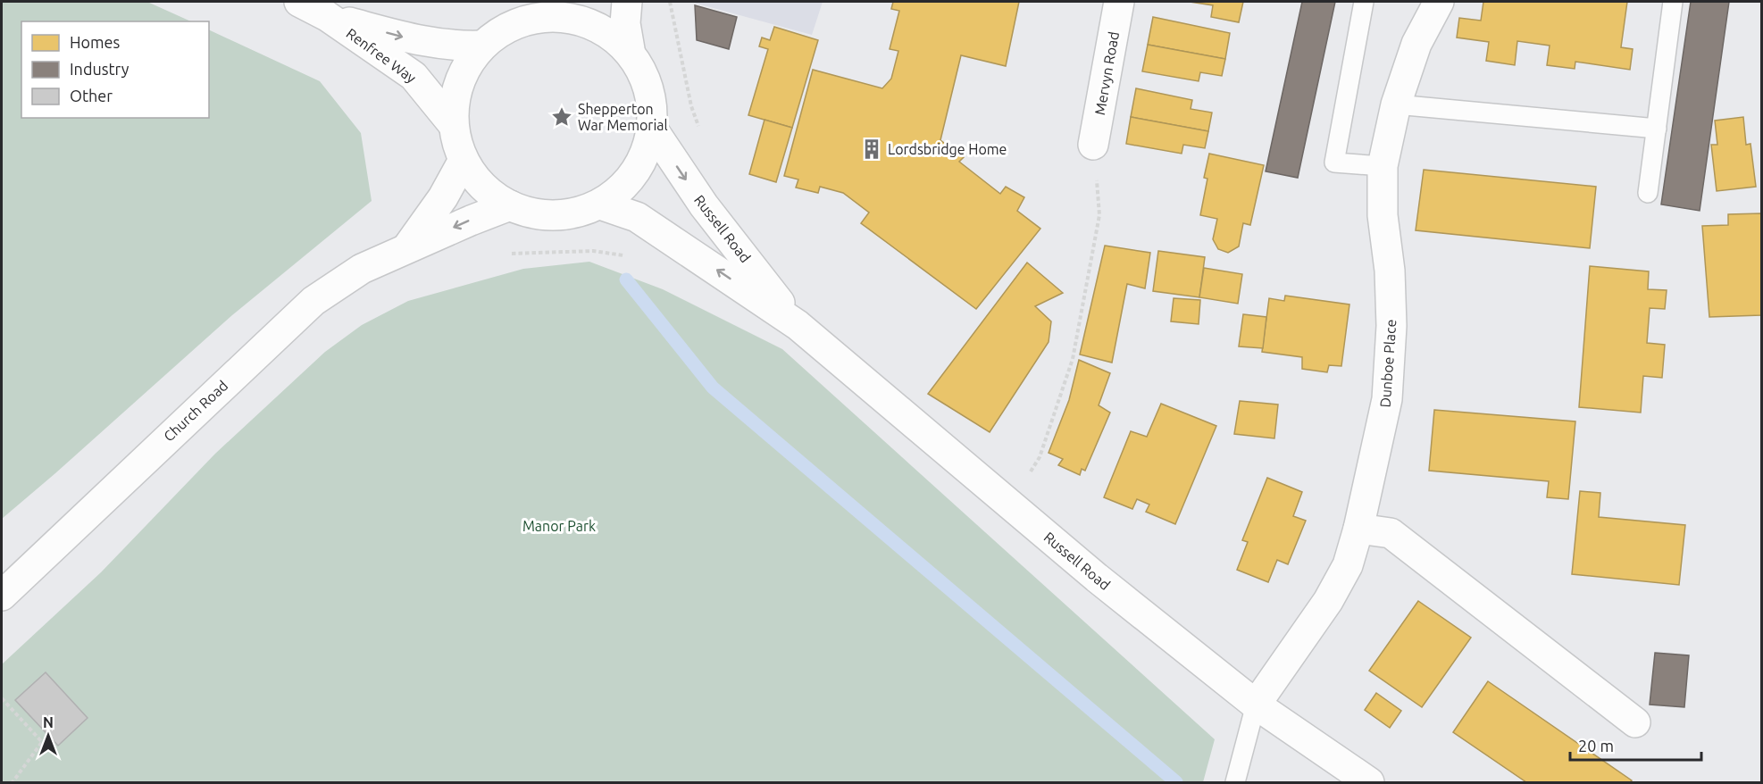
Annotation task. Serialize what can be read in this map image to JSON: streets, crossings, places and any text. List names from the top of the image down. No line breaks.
{"streets":{"main road":["Renfree Way","Mervyn Road","Russell Road","Dunboe Place","Church Road"]},"crossings":[["Russell Road","Dunboe Place"]],"one_way":["Renfree Way"],"parks":["Manor Park"],"places":{"place":["Shepperton War Memorial"],"building":["Lordsbridge Home"]},"legend":["Homes","Industry","Other"],"scale_bar":"20 m","north":"top"}
